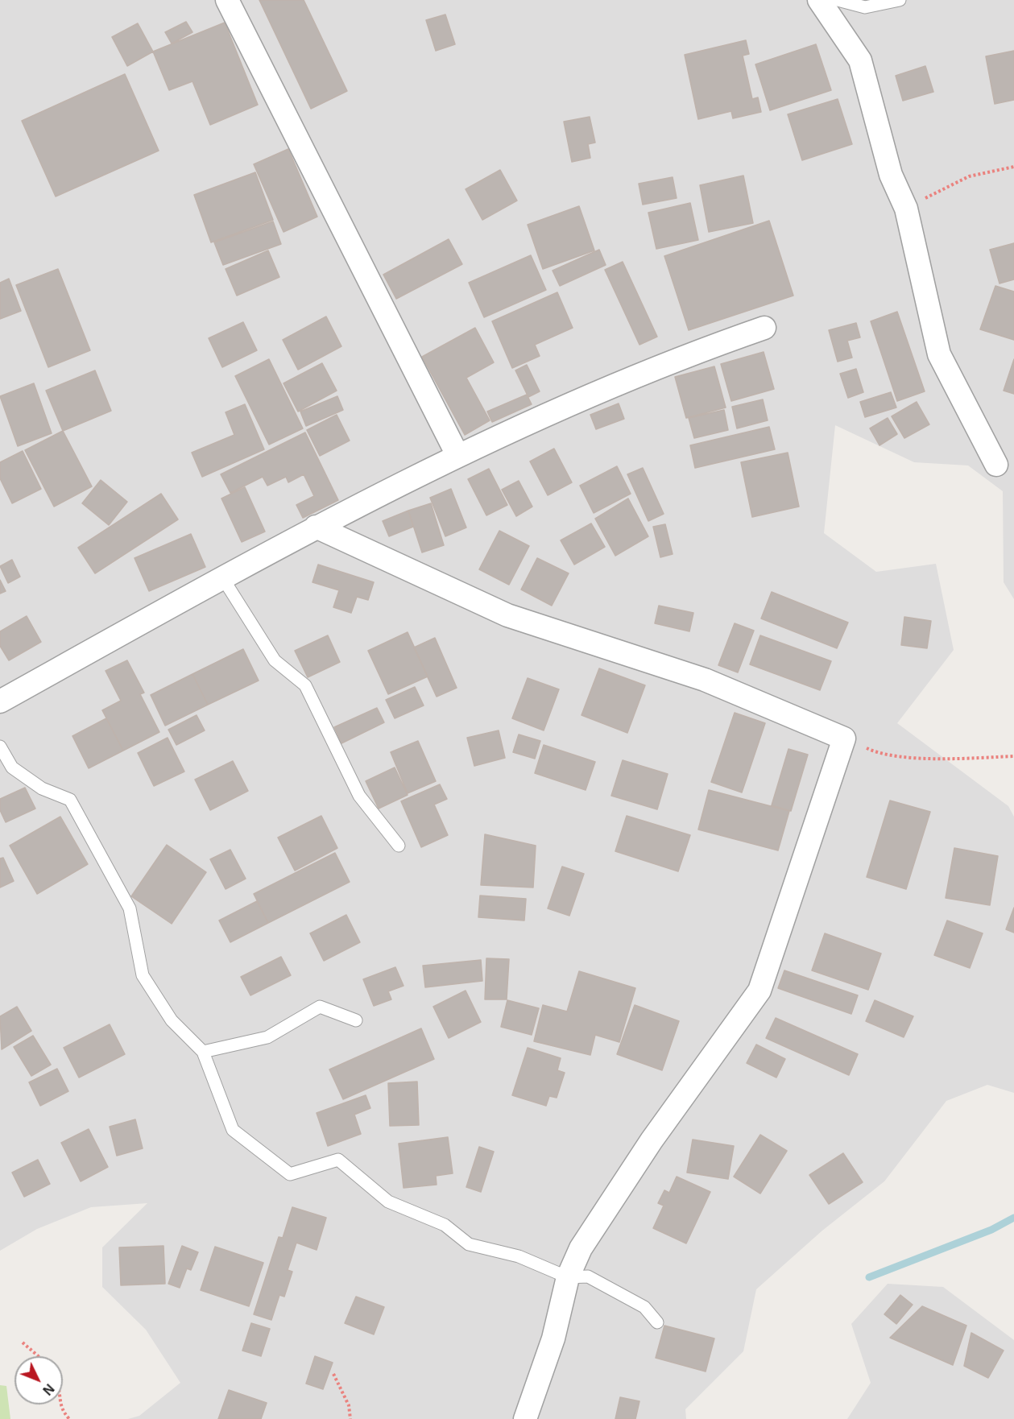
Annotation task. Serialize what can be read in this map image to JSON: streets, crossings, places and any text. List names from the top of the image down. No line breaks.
{"north":"bottom right"}
